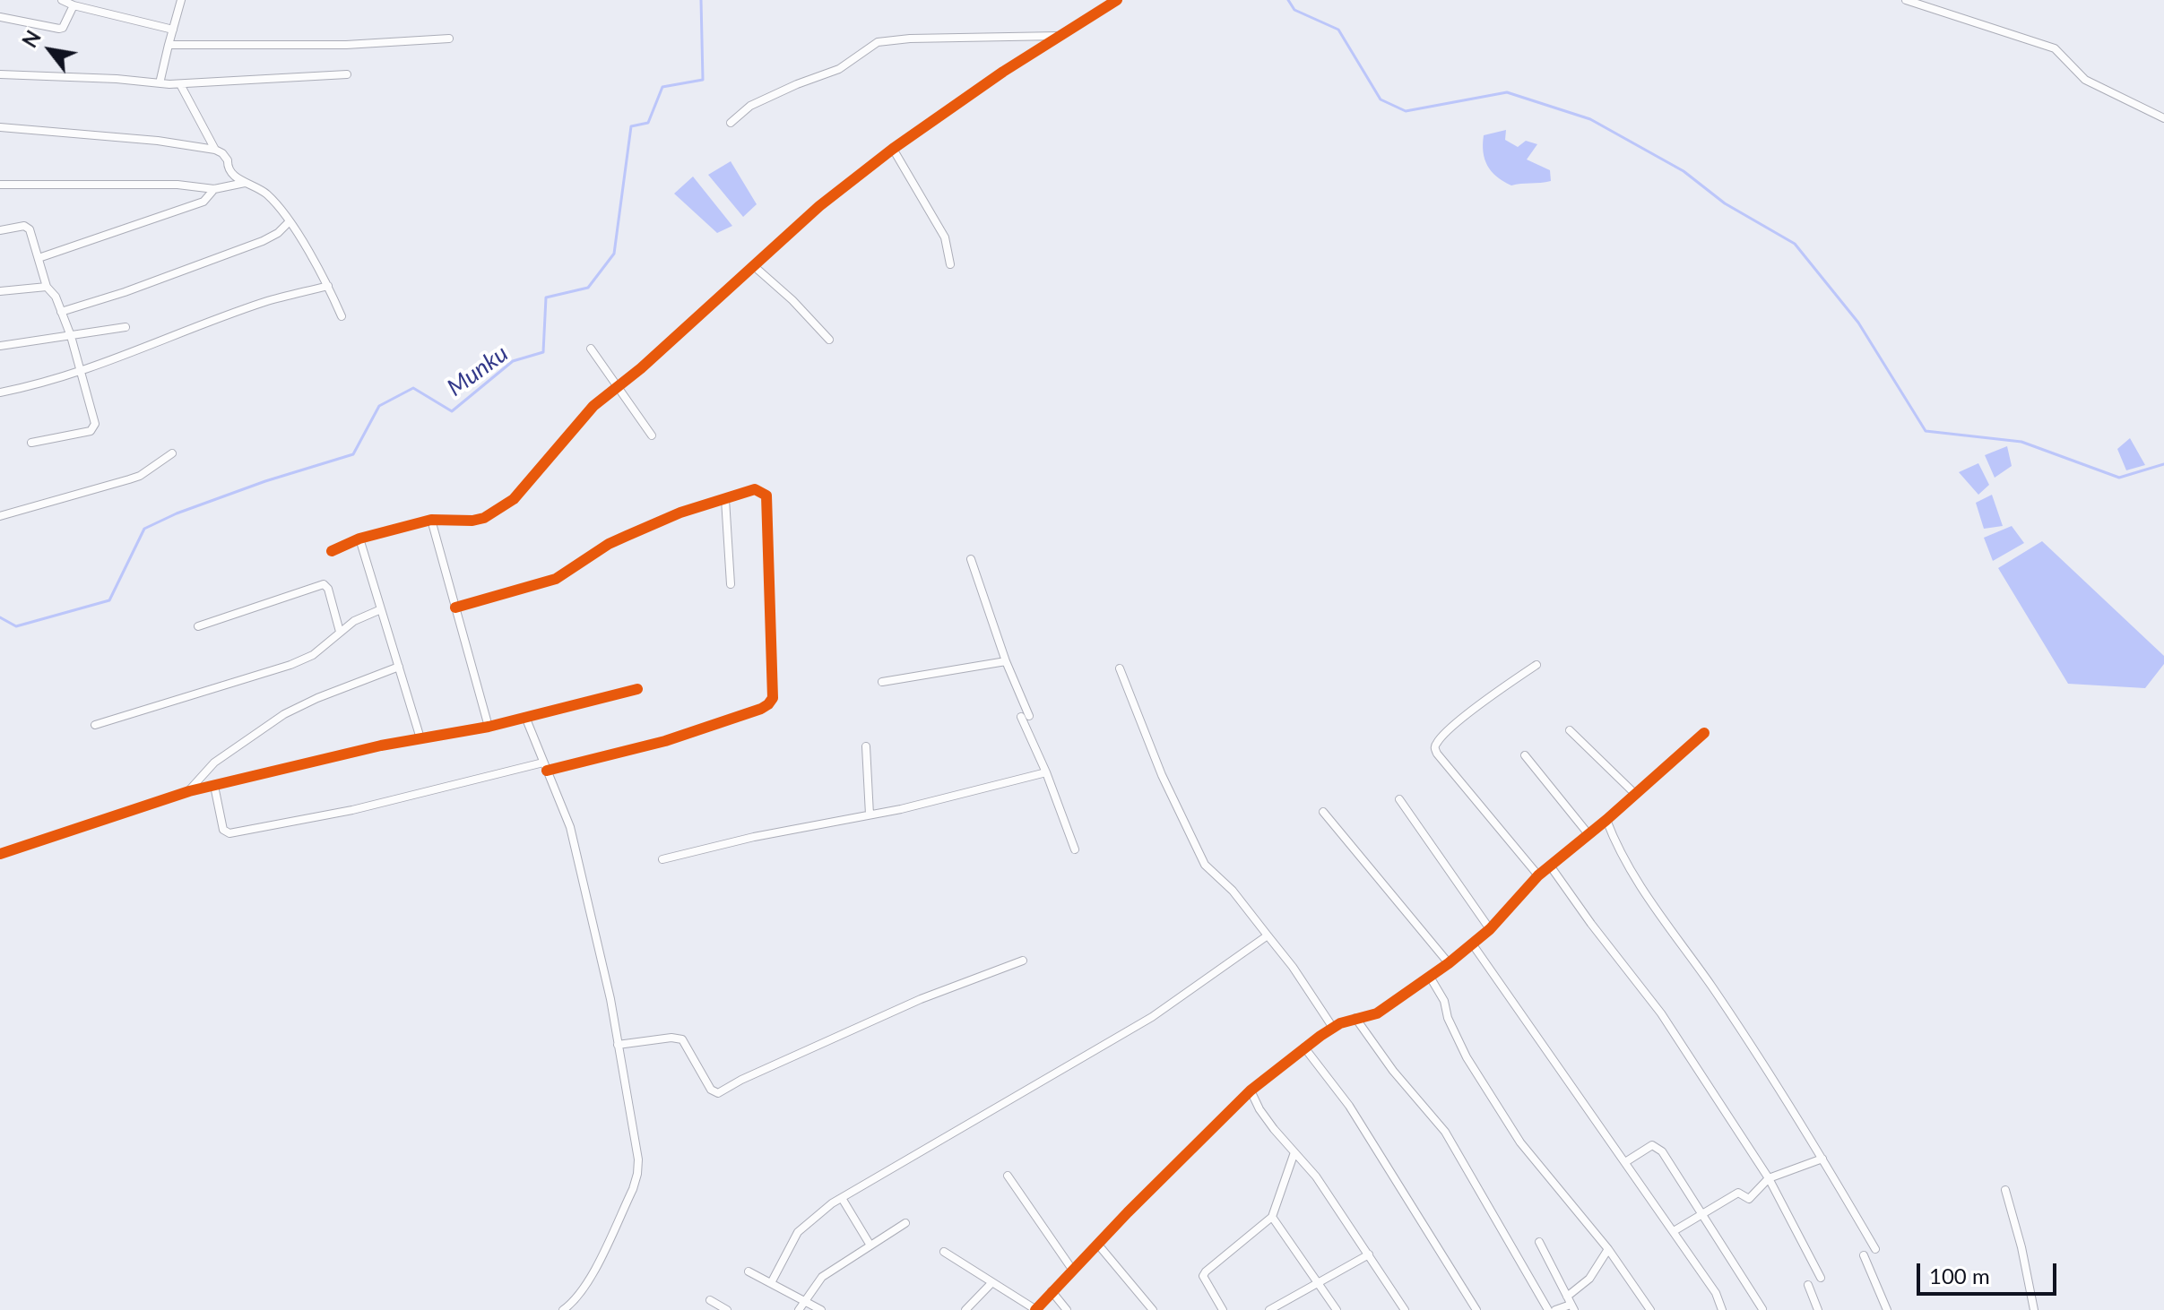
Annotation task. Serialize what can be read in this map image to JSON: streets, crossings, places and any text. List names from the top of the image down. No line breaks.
{"water":["Munku"],"scale_bar":"100 m","north":"top left"}
